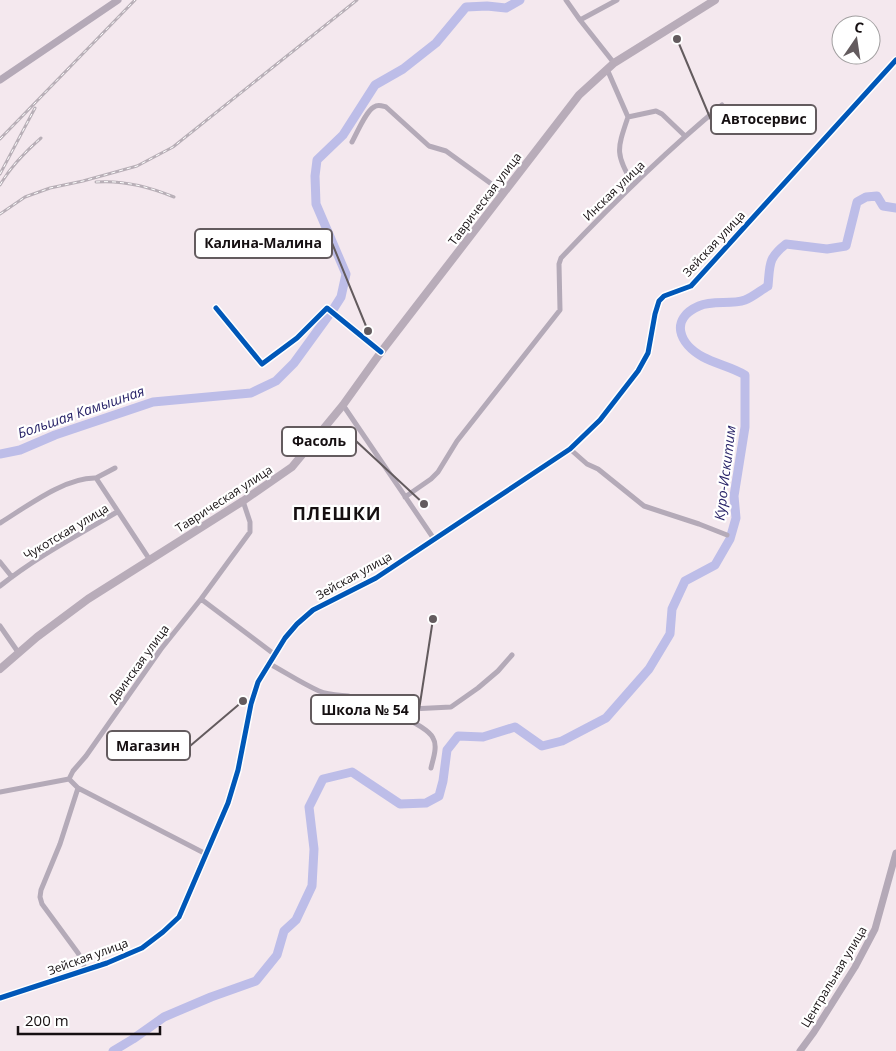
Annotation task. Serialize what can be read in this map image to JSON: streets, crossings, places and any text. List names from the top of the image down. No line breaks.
{"streets":{"main road":["Таврическая улица"],"street":["Инская улица","Зейская улица","Чукотская улица","Двинская улица","Центральная улица"]},"crossings":[["Таврическая улица","Двинская улица"]],"districts":["ПЛЕШКИ"],"water":["Большая Камышная","Куро-Искитим"],"places":["Автосервис","Калина-Малина","Фасоль","Школа № 54","Магазин"],"scale_bar":"200 m","north":"top"}
